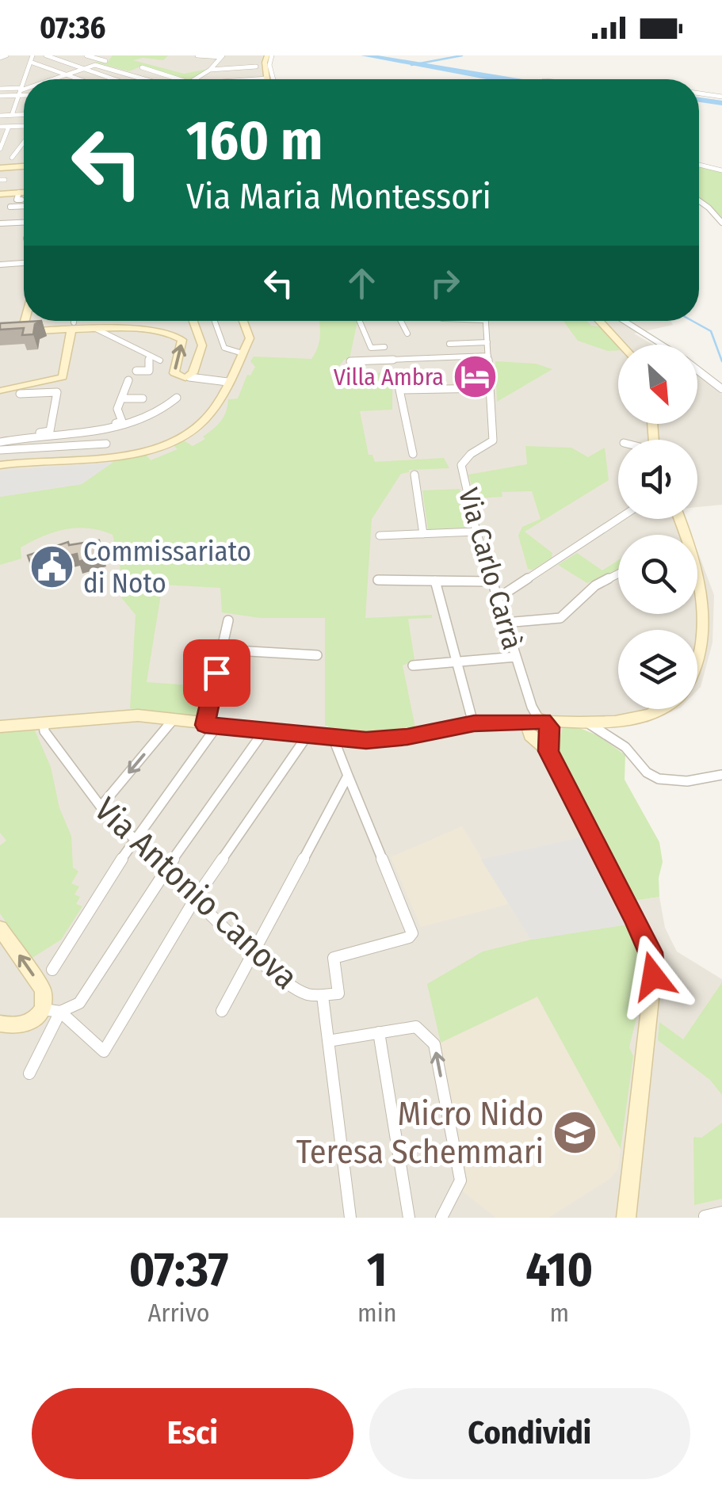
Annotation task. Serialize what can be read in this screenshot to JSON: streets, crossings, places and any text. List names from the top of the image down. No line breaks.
{"streets":{"street":["Via Carlo Carrà","Via Antonio Canova"]},"places":{"hotel":["Villa Ambra"],"public building":["Commissariato di Noto"],"school or university":["Micro Nido Teresa Schemmari"]},"north":"bottom right","page":{"status":"07:36","turn":["160 m","Via Maria Montessori"],"eta":["07:37","Arrivo","1","min","410","m"],"buttons":["Esci","Condividi"]}}
